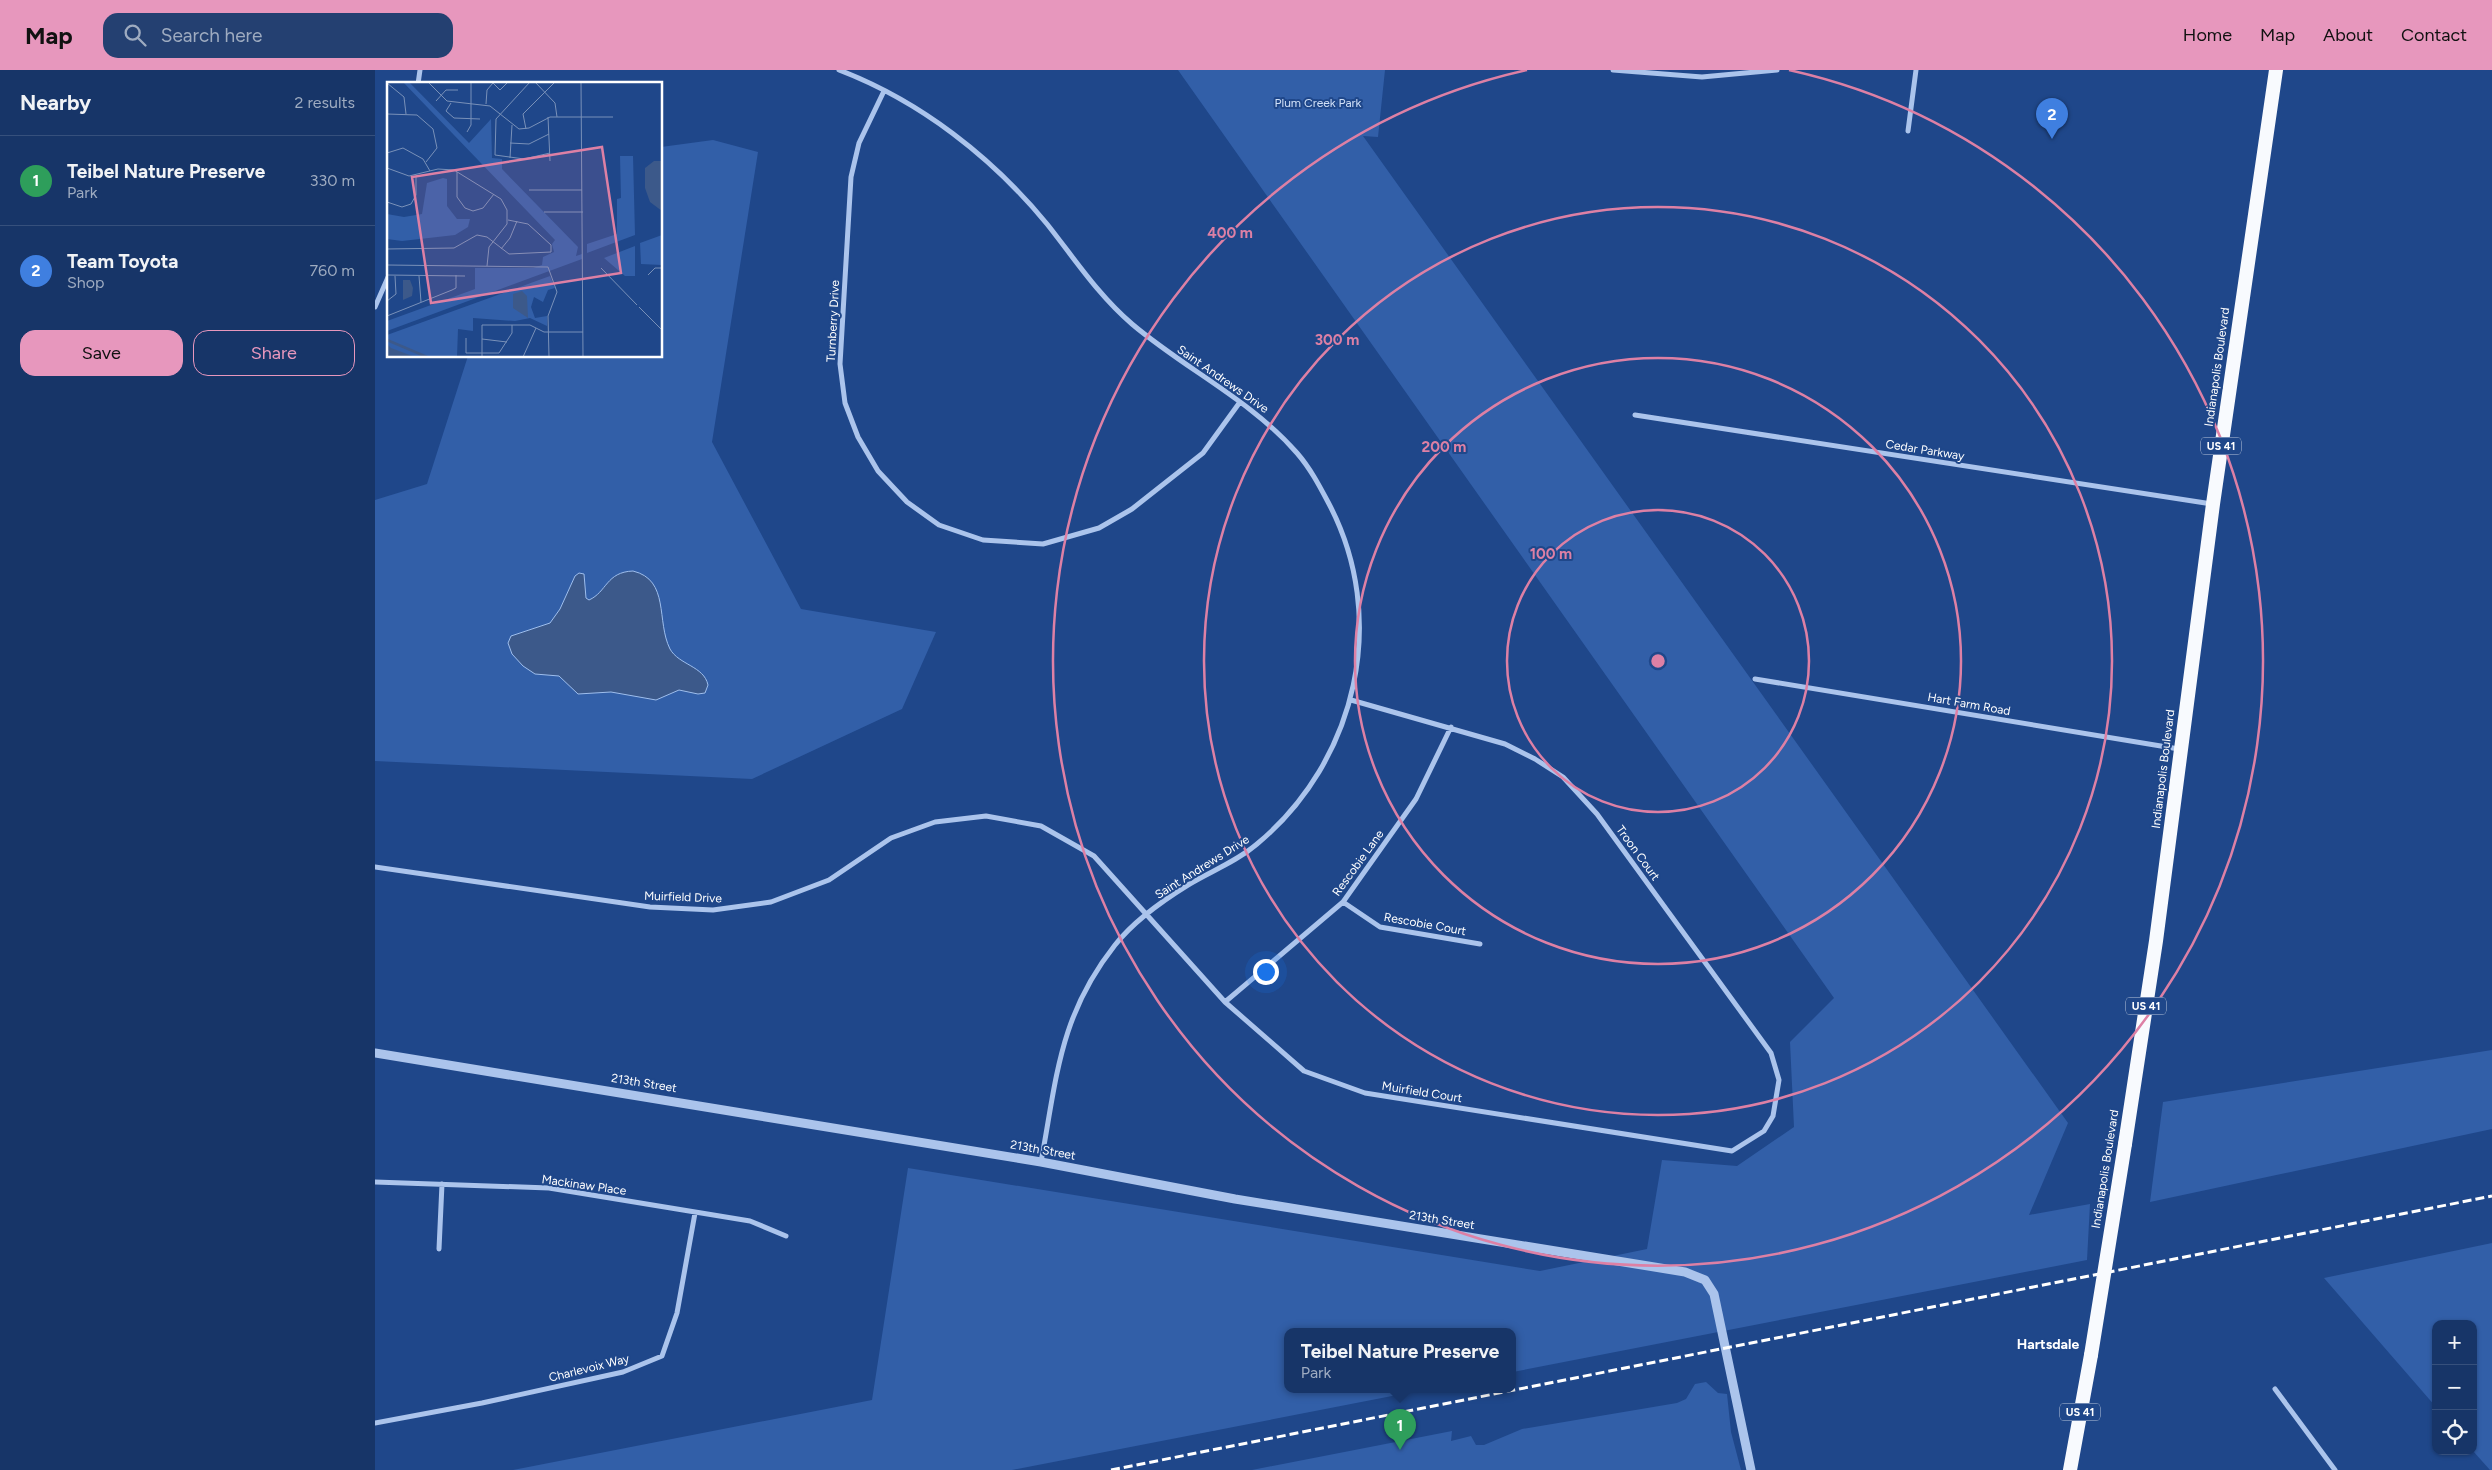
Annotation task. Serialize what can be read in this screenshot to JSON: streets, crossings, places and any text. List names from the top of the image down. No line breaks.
{"streets":{"highway":["Indianapolis Boulevard","US 41"],"street":["Turnberry Drive","Saint Andrews Drive","Cedar Parkway","Hart Farm Road","Troon Court","Rescobie Lane","Muirfield Drive","Rescobie Court","213th Street","Muirfield Court","Mackinaw Place","Charlevoix Way"]},"crossings":[["Turnberry Drive","Saint Andrews Drive"],["Indianapolis Boulevard","Cedar Parkway"],["Indianapolis Boulevard","Hart Farm Road"],["Saint Andrews Drive","Troon Court"],["Saint Andrews Drive","Muirfield Drive"],["Saint Andrews Drive","213th Street"],["Saint Andrews Drive","Muirfield Court"],["Troon Court","Rescobie Lane"],["Troon Court","Muirfield Court"],["Rescobie Lane","Rescobie Court"],["Rescobie Lane","Muirfield Court"],["Muirfield Drive","Muirfield Court"],["Mackinaw Place","Charlevoix Way"]],"districts":["Hartsdale"],"parks":["Plum Creek Park"],"page":{"header":"Map","search":"Search here","nav":["Home","Map","About","Contact"],"heading":["Nearby","2 results"],"pins":["2","1"],"list":[{"mark":"1","name":"Teibel Nature Preserve","note":"Park","value":"330 m"},{"mark":"2","name":"Team Toyota","note":"Shop","value":"760 m"}],"buttons":["Save","Share"],"map_buttons":["+","−"],"popup":["Teibel Nature Preserve","Park"]},"rings":["400 m","300 m","200 m","100 m"]}
